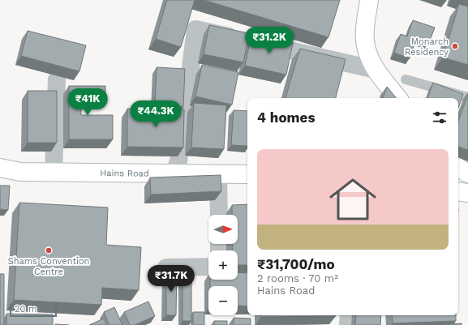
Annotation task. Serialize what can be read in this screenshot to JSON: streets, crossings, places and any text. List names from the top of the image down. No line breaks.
{"streets":{"main road":["Hains Road"]},"places":["Monarch Residency","Shams Convention Centre"],"scale_bar":"20 m","north":"right","page":{"price":["₹31.2K","₹41K","₹44.3K","₹31.7K"],"heading":"4 homes","list":[{"name":"₹31,700/mo","note":"2 rooms · 70 m² · Hains Road"}],"map_buttons":["+","−"],"scale":"20 m"}}
